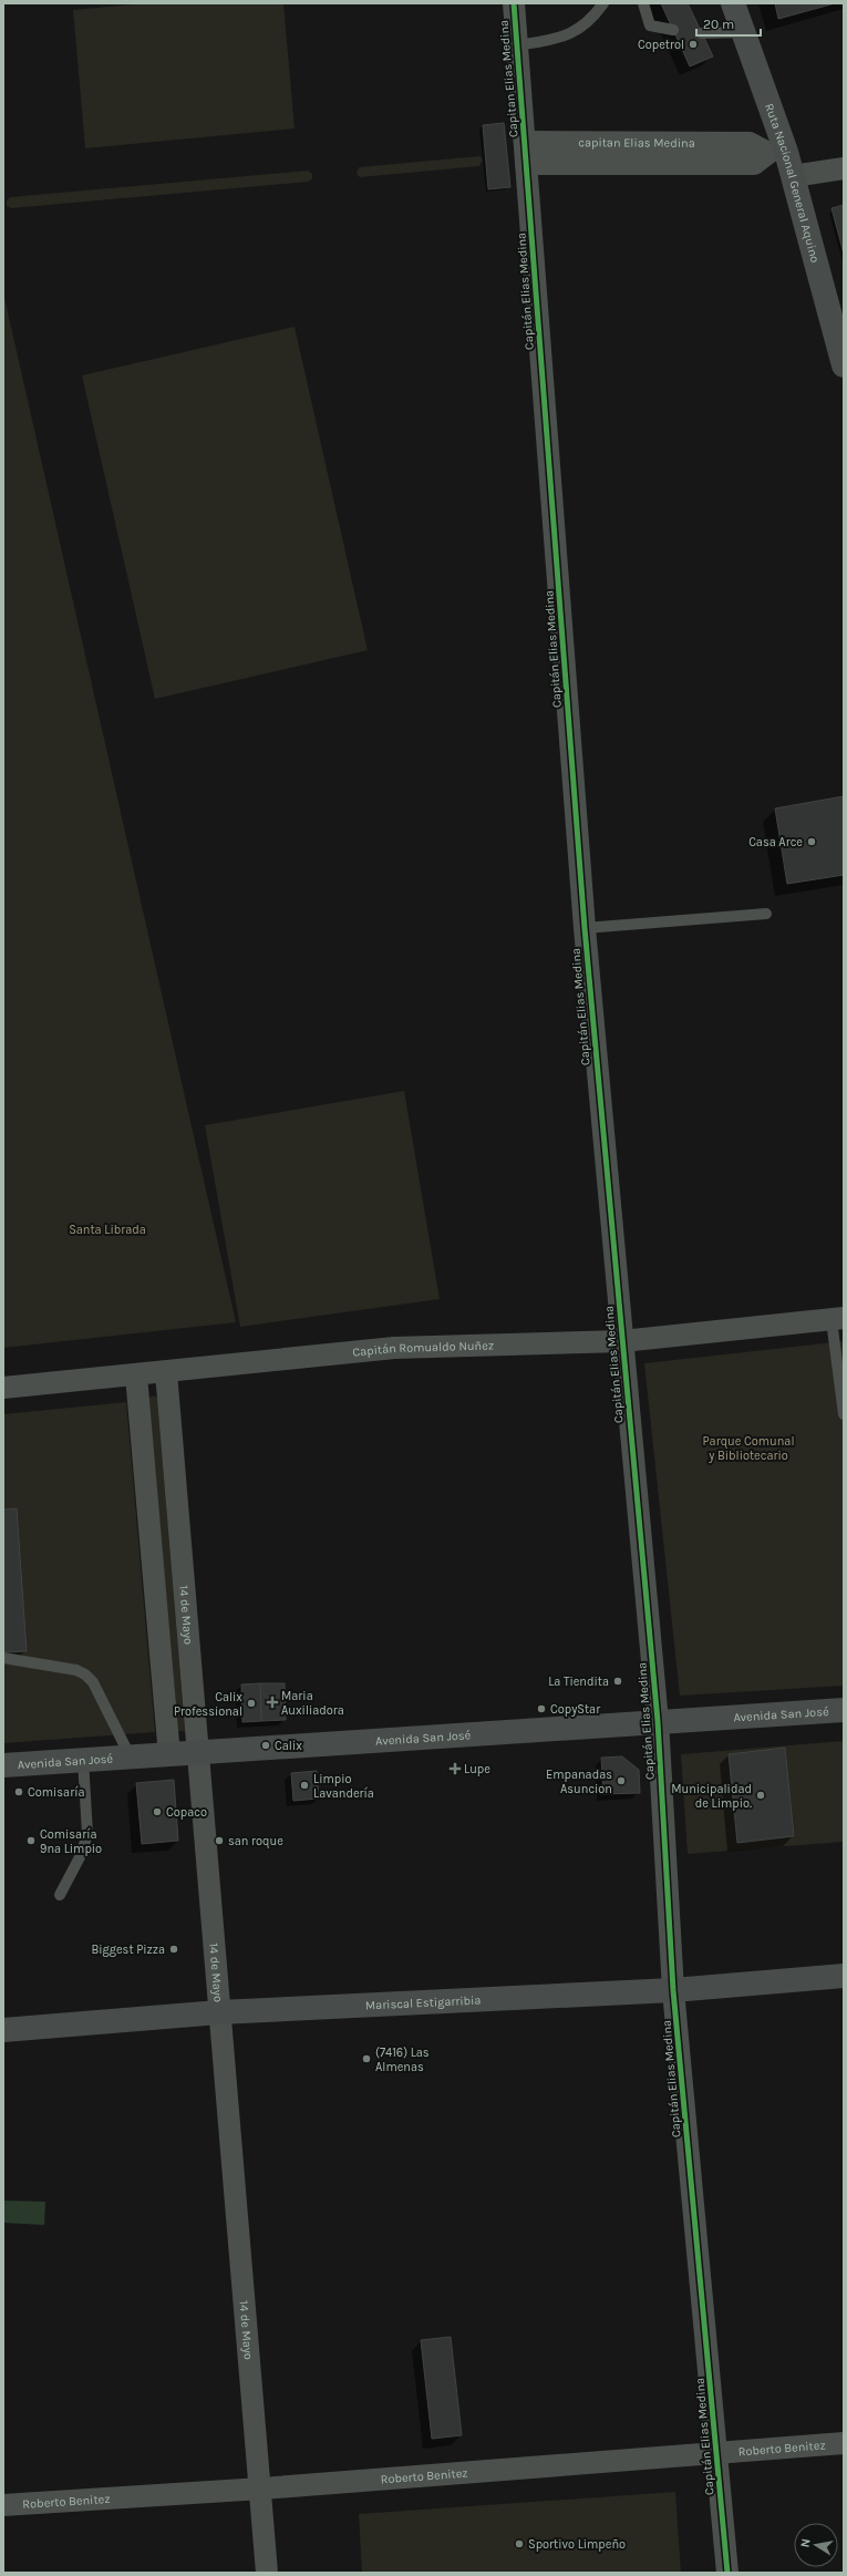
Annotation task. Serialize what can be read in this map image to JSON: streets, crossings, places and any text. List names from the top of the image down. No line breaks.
{"streets":{"main road":["Ruta Nacional General Aquino","Avenida San José","Mariscal Estigarribia"],"street":["Capitan Elias Medina","capitan Elias Medina","Capitán Elias Medina","Capitán Romualdo Nuñez","14 de Mayo","Roberto Benitez"]},"crossings":[["Capitan Elias Medina","capitan Elias Medina"],["Capitan Elias Medina","Ruta Nacional General Aquino"],["Capitan Elias Medina","Capitán Elias Medina"],["capitan Elias Medina","Ruta Nacional General Aquino"],["capitan Elias Medina","Capitán Elias Medina"],["Capitán Elias Medina","Capitán Romualdo Nuñez"],["Capitán Elias Medina","Avenida San José"],["Capitán Elias Medina","Mariscal Estigarribia"],["Capitán Elias Medina","Roberto Benitez"],["Capitán Romualdo Nuñez","14 de Mayo"],["14 de Mayo","Avenida San José"],["14 de Mayo","Mariscal Estigarribia"],["14 de Mayo","Roberto Benitez"]],"parks":["Santa Librada","Parque Comunal y Bibliotecario"],"places":{"other":["Copetrol","Casa Arce","La Tiendita","Calix Professional","CopyStar","Calix","Empanadas Asuncion","Limpio Lavandería","Comisaría","Municipalidad de Limpio.","Copaco","Comisaría 9na Limpio","san roque","Biggest Pizza","(7416) Las Almenas","Sportivo Limpeño"],"health":["Maria Auxiliadora","Lupe"]},"scale_bar":"20 m","north":"left"}
